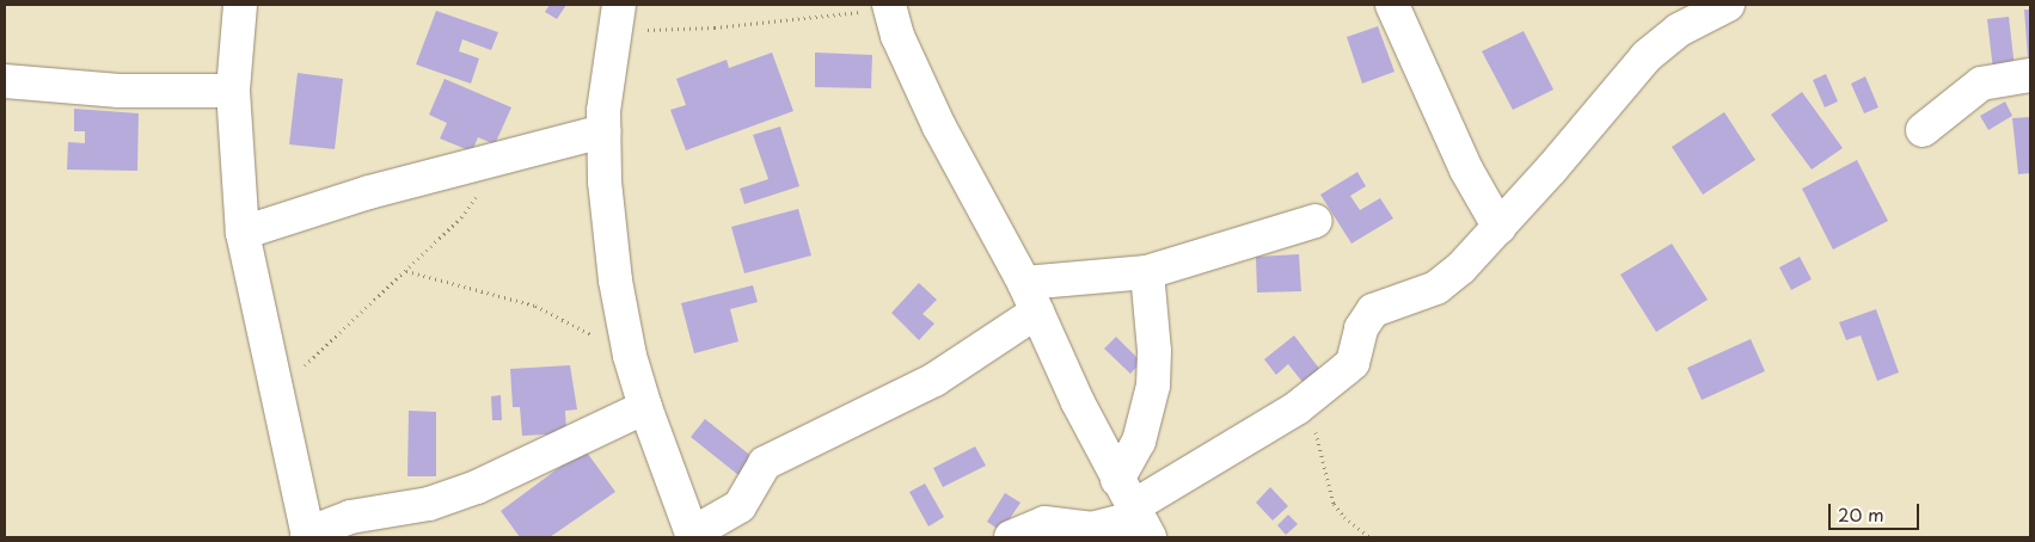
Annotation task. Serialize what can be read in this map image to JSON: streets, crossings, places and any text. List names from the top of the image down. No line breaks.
{"scale_bar":"20 m"}
